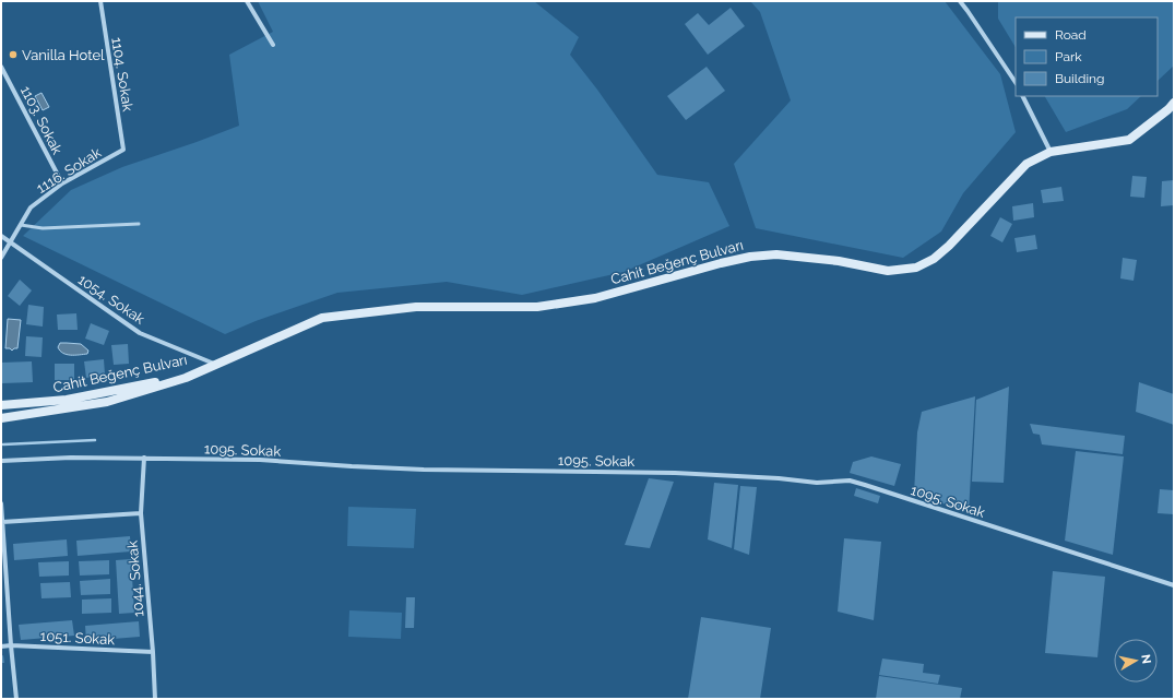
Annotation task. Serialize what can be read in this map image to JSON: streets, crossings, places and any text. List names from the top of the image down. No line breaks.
{"streets":{"main road":["Cahit Beğenç Bulvarı"],"street":["1104. Sokak","1103. Sokak","1116. Sokak","1054. Sokak","1095. Sokak","1044. Sokak","1051. Sokak"]},"crossings":[["1104. Sokak","1116. Sokak"],["1103. Sokak","1116. Sokak"],["1116. Sokak","1054. Sokak"],["Cahit Beğenç Bulvarı","1054. Sokak"],["1095. Sokak","1044. Sokak"],["1044. Sokak","1051. Sokak"]],"places":["Vanilla Hotel"],"legend":["Road","Park","Building"],"north":"right"}
